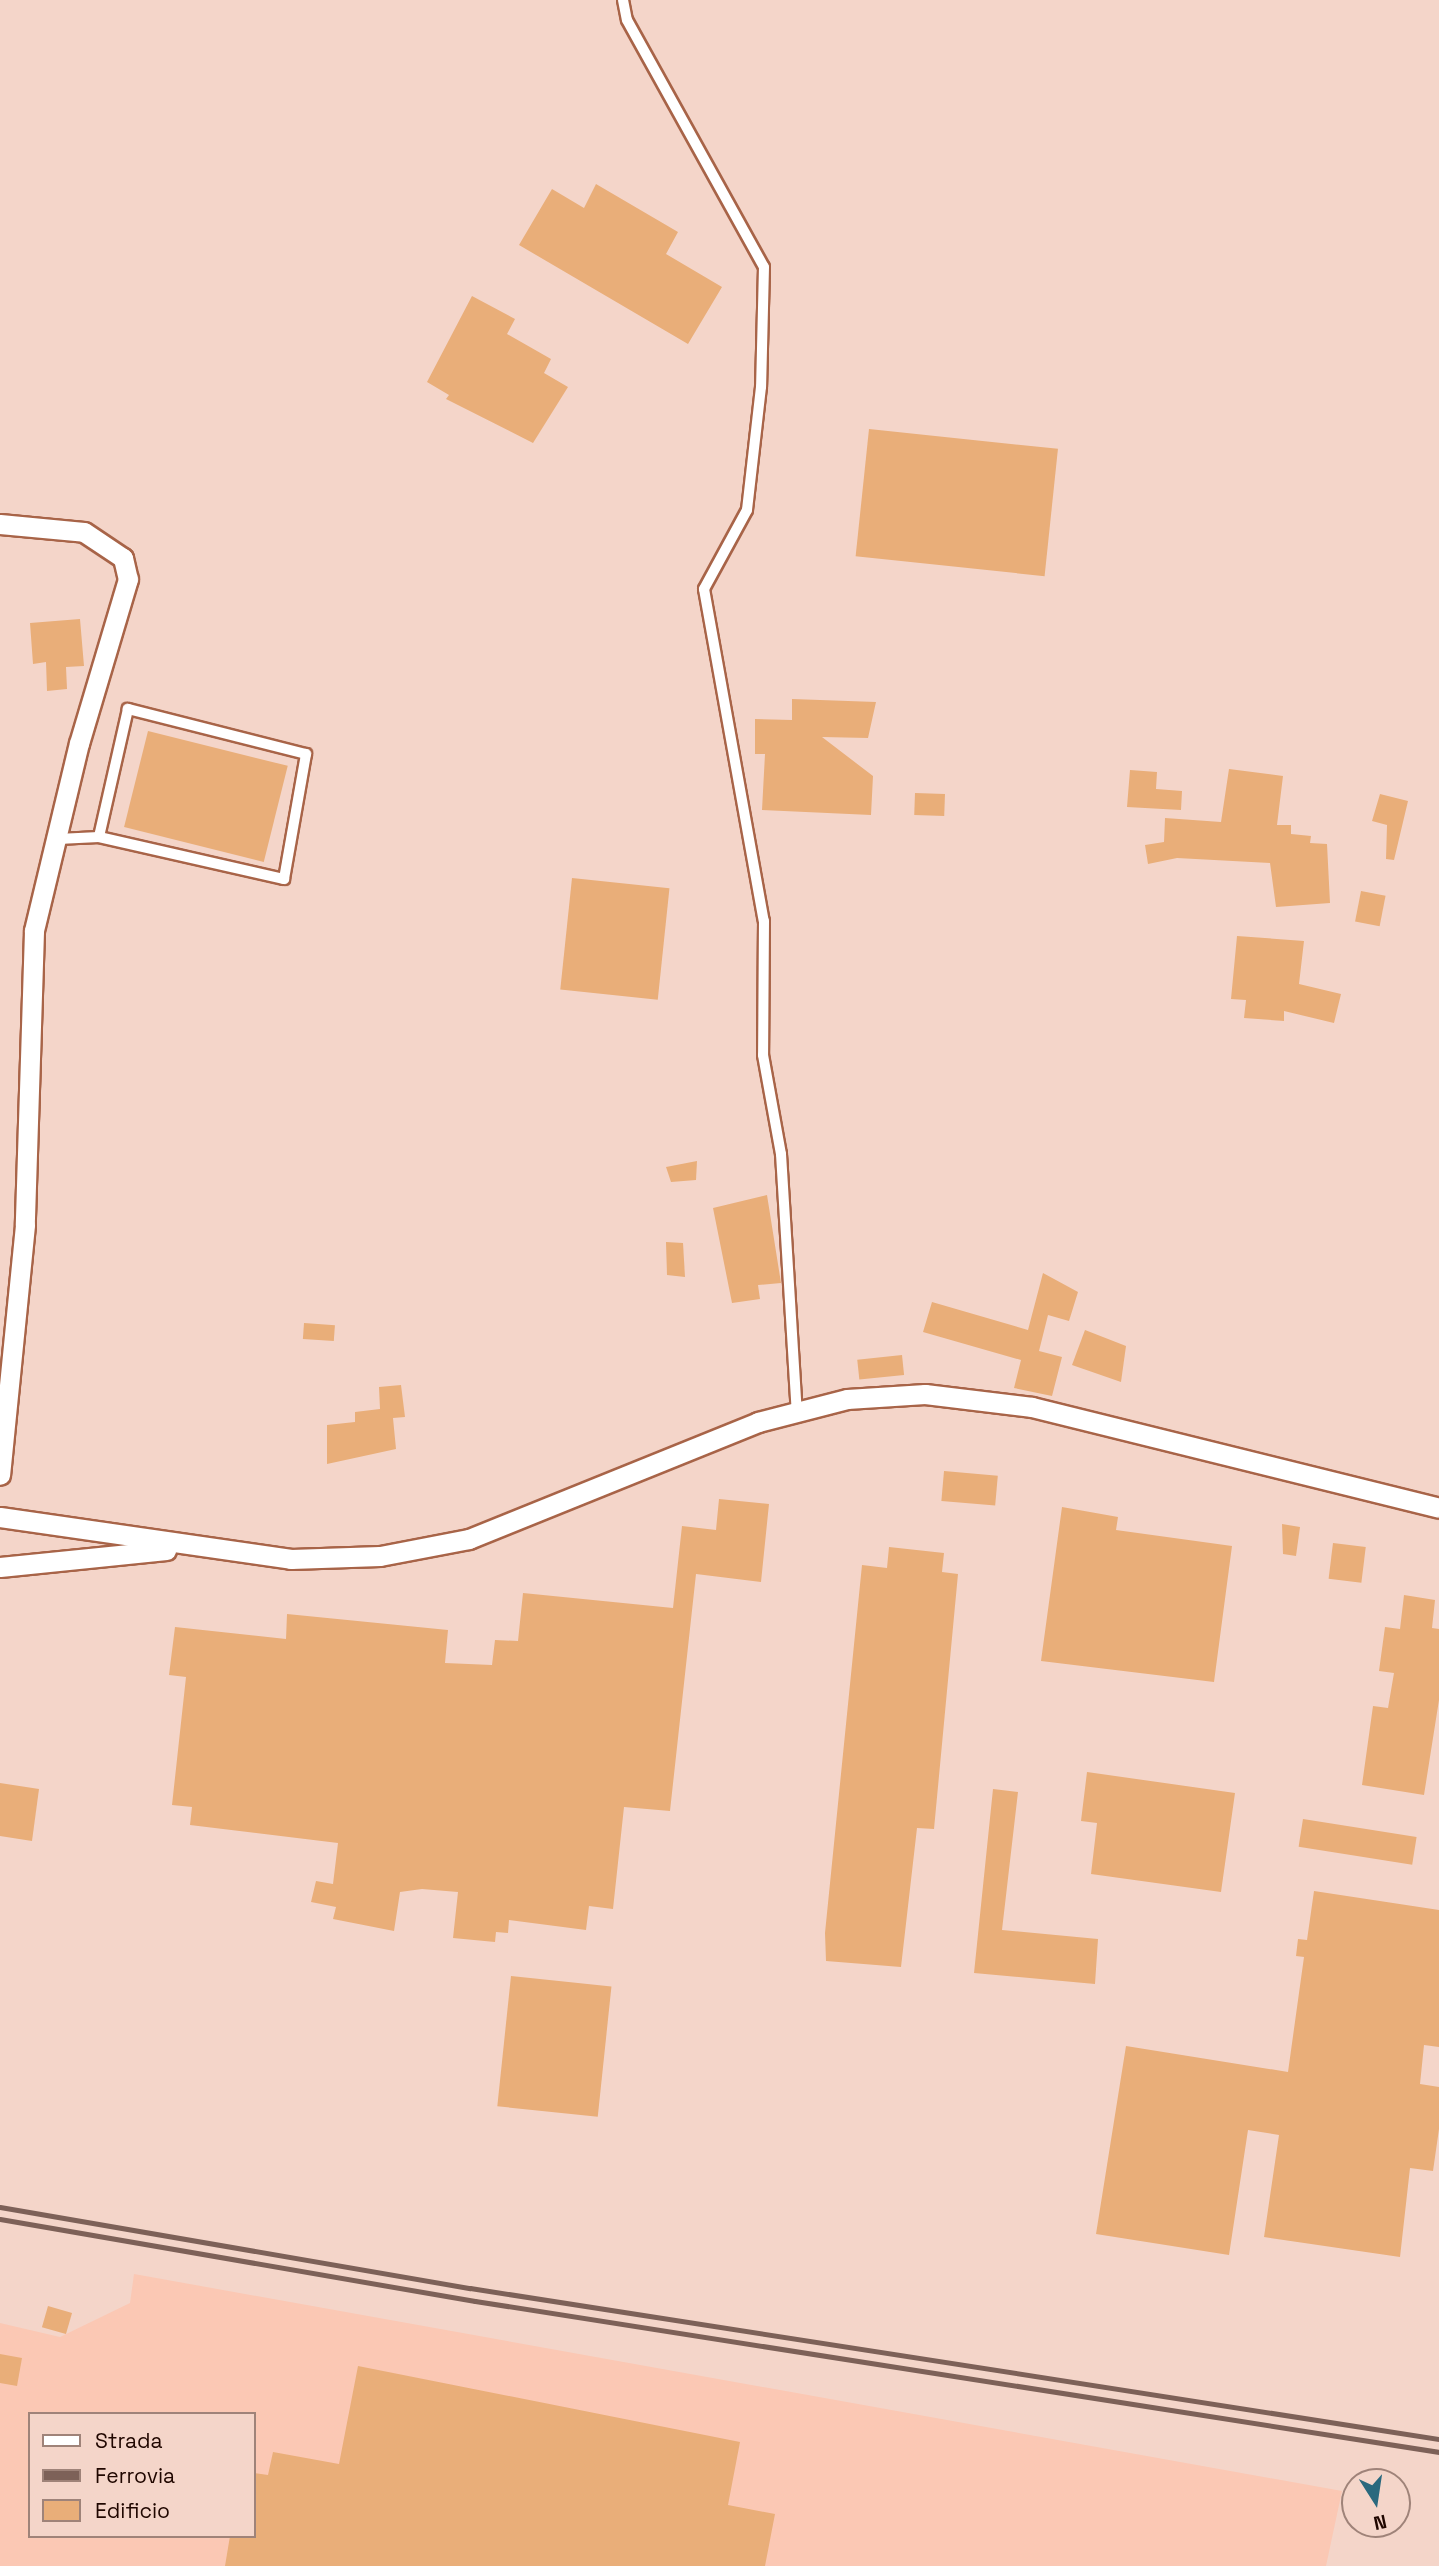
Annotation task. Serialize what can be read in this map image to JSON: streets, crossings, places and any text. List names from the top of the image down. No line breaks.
{"legend":["Strada","Ferrovia","Edificio"],"north":"bottom"}
